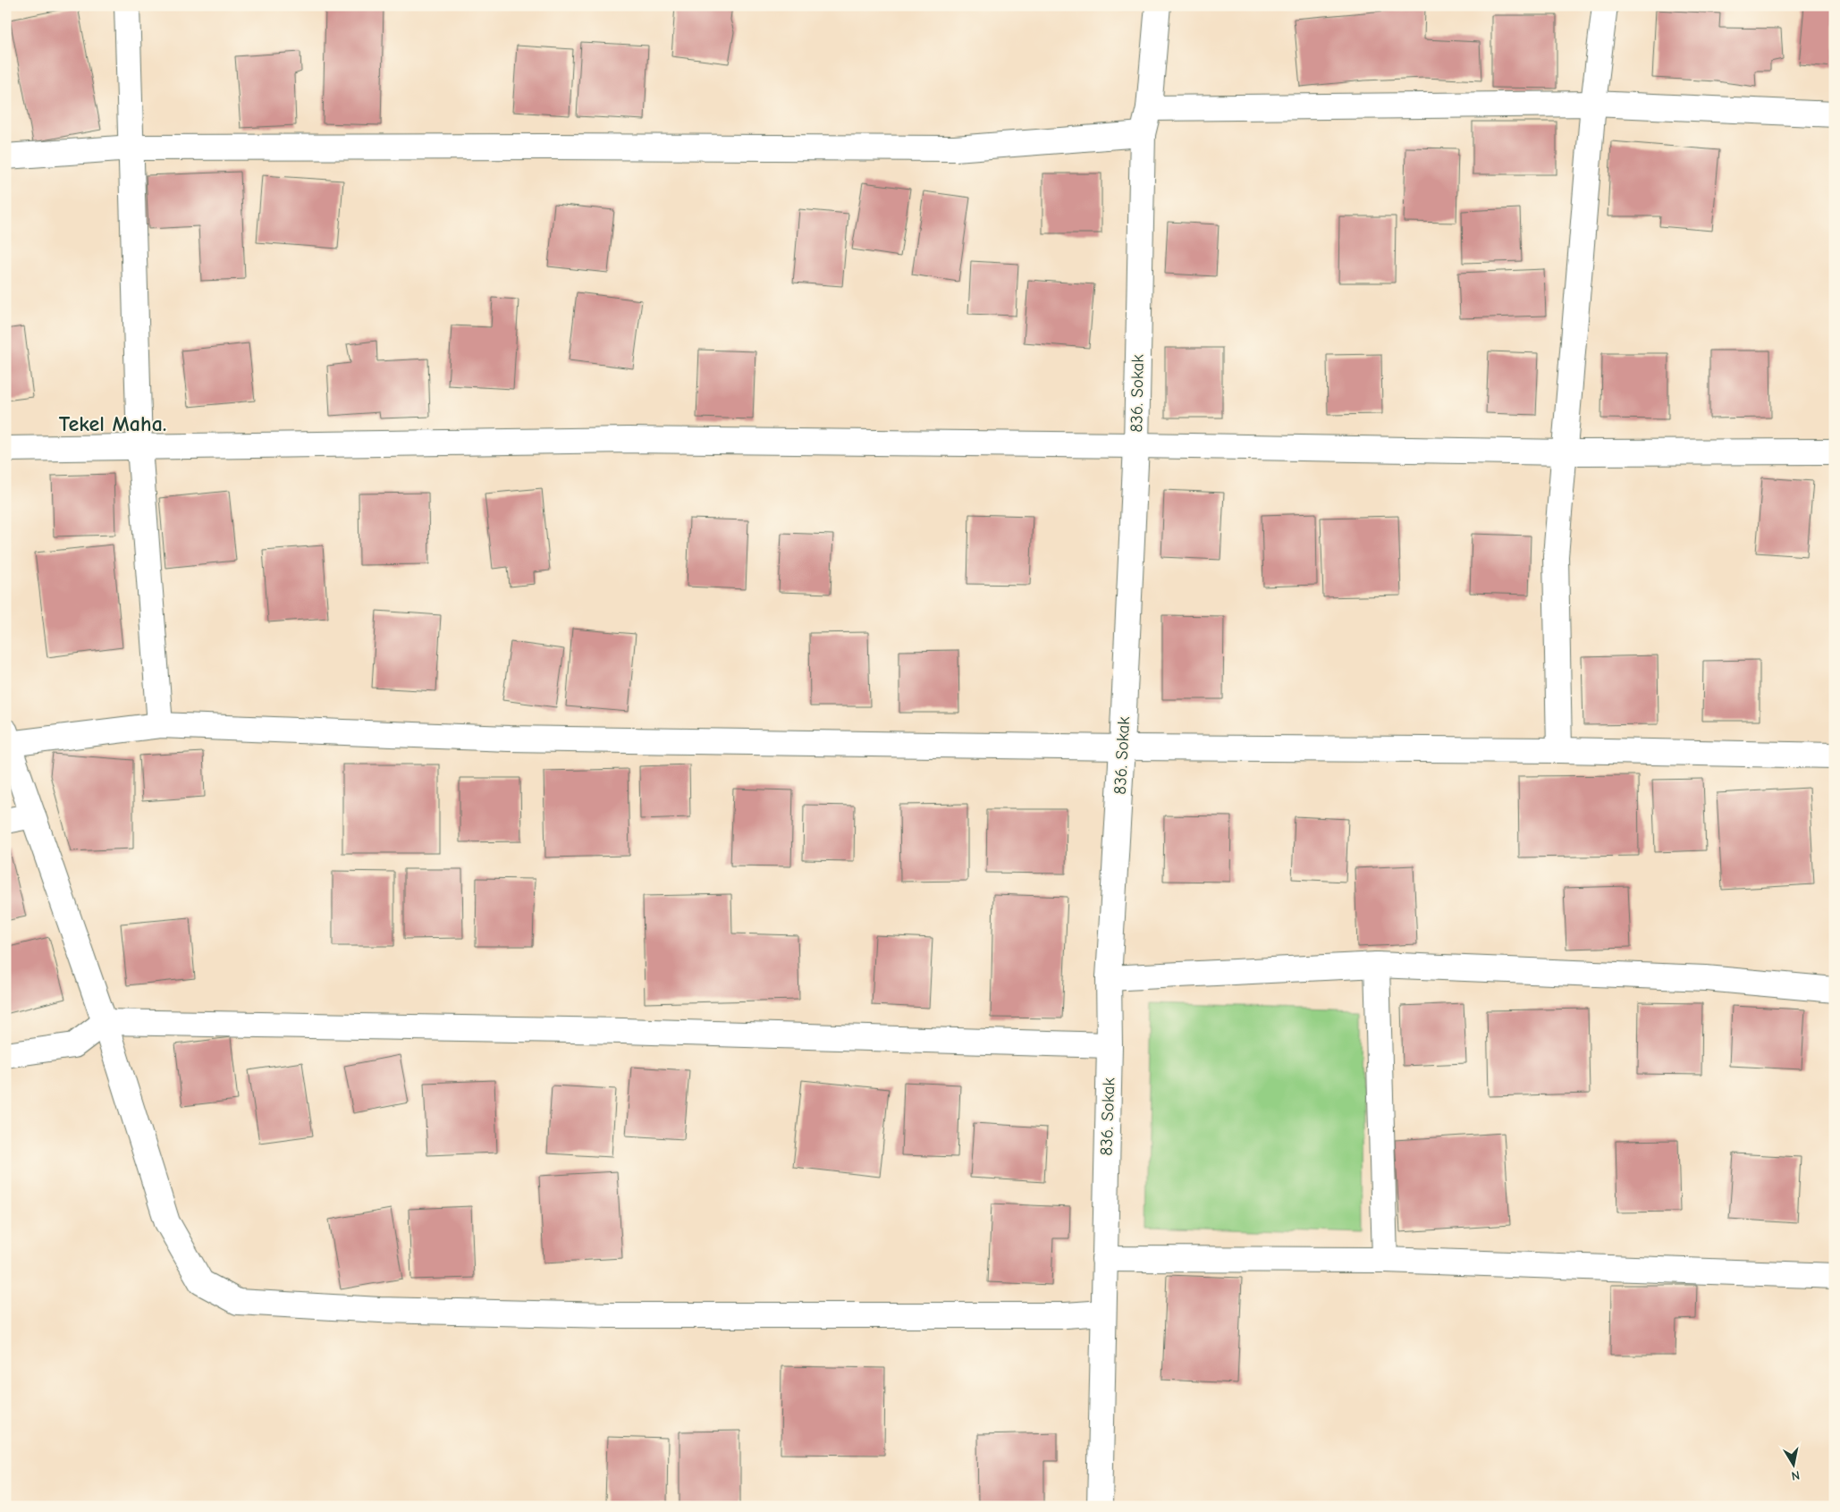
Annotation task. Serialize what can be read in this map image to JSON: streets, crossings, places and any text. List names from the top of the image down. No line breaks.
{"streets":{"street":["836. Sokak"]},"districts":["Tekel Maha."],"north":"bottom"}
